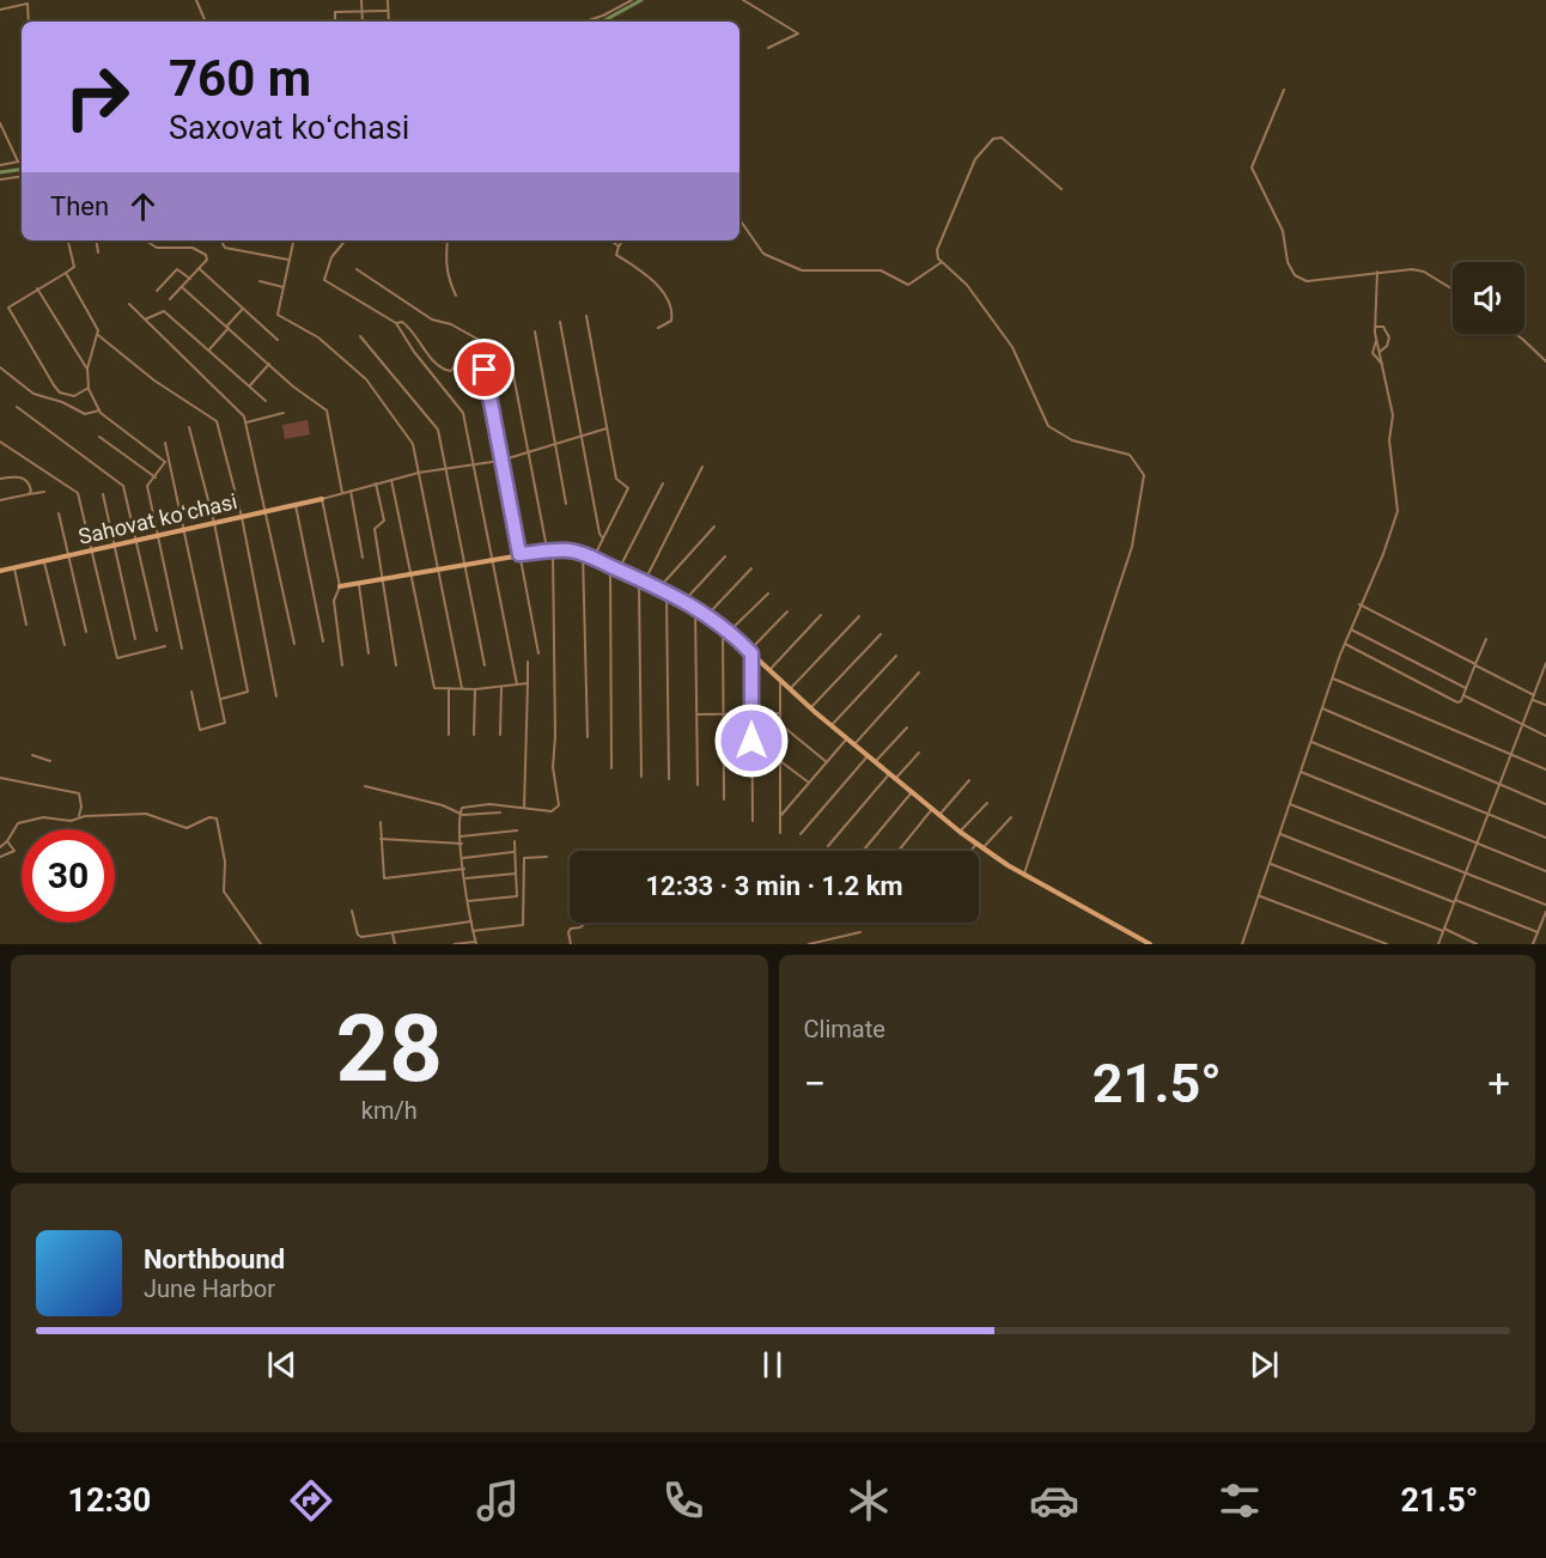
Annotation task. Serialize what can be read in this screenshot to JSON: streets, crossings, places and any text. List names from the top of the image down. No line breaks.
{"streets":{"street":["Sahovat koʻchasi"]},"page":{"turn":["760 m","Saxovat koʻchasi"],"then":"Then","limit":"30","trip":"12:33 · 3 min · 1.2 km","tile":[["28","km/h"],"Climate"],"heat":["−","21.5°","+"],"song":["Northbound","June Harbor"],"tabs":["12:30","21.5°"]}}
